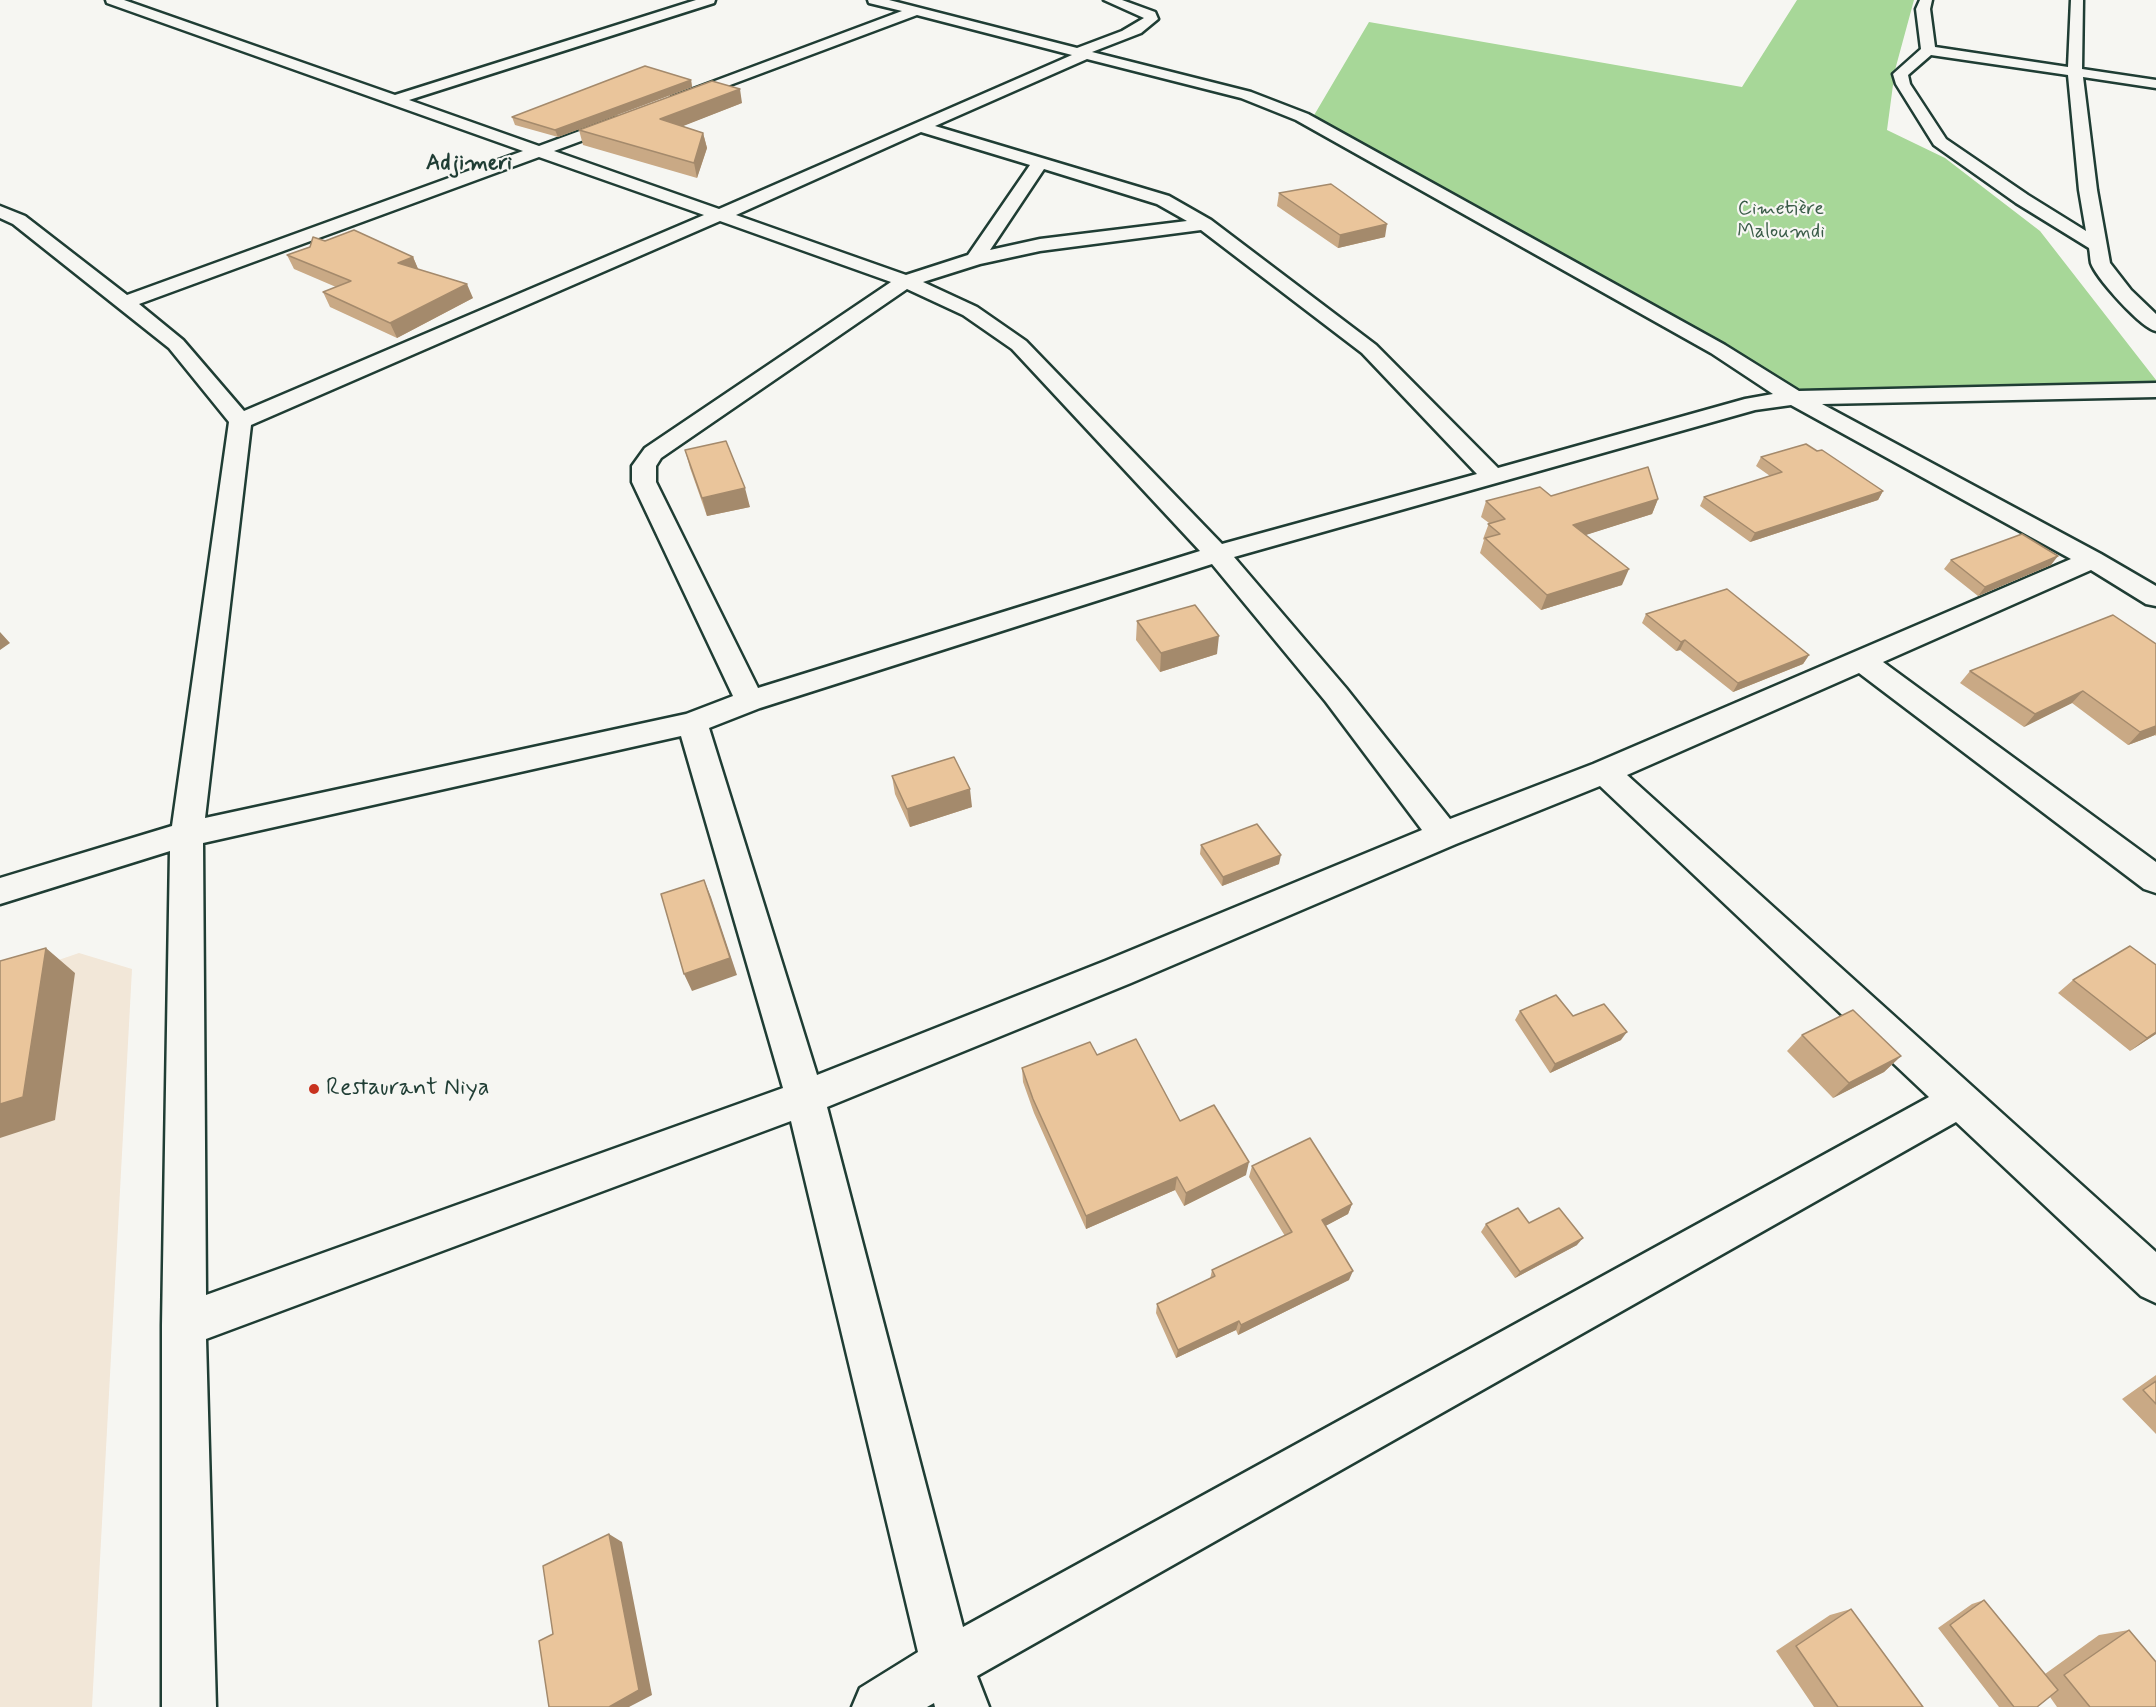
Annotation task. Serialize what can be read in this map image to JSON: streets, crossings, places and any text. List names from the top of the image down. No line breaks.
{"districts":["Adjimeri"],"parks":["Cimetière Maloumdi"],"places":["Restaurant Niya"]}
